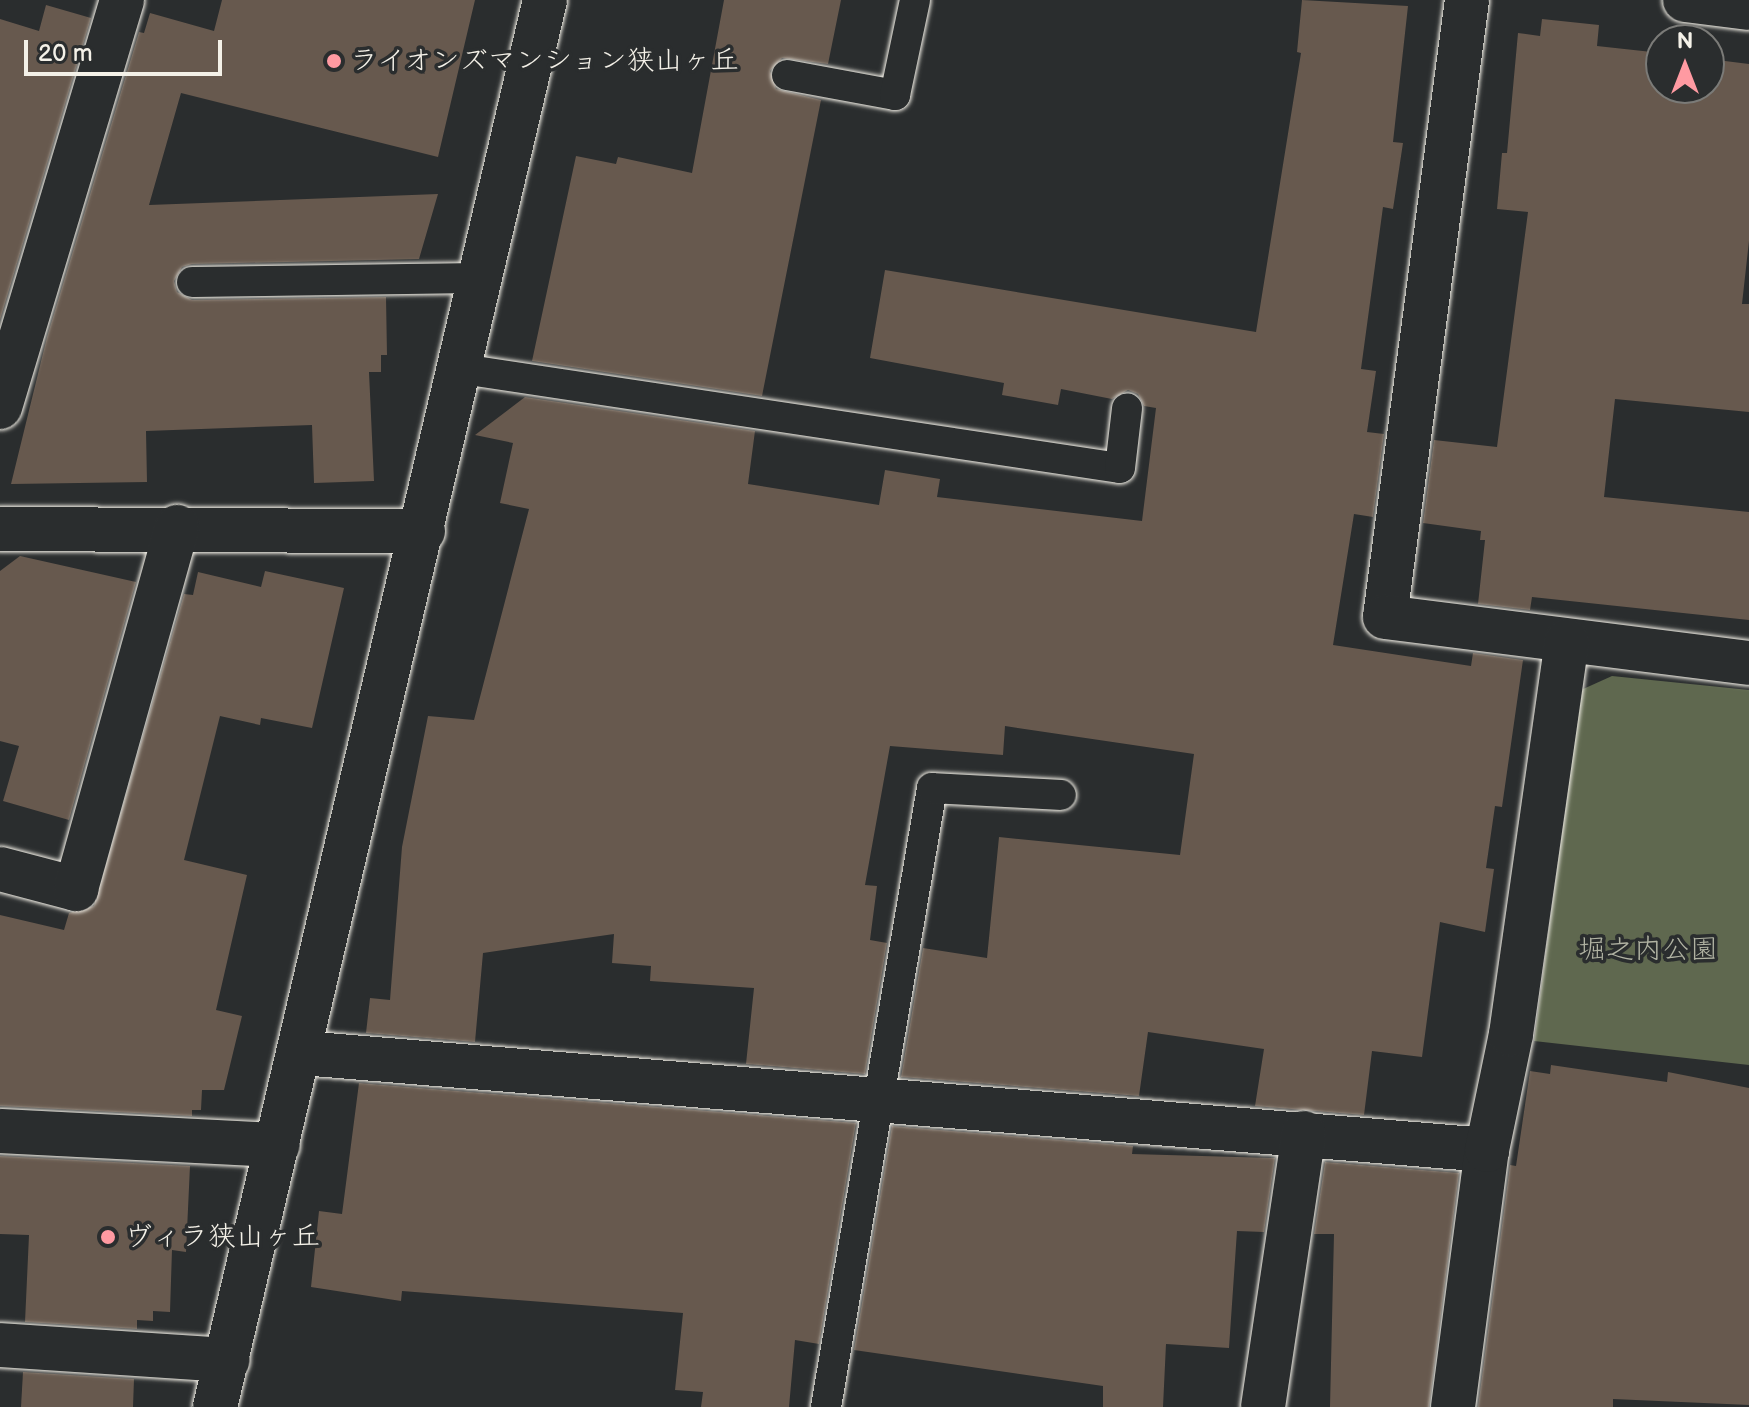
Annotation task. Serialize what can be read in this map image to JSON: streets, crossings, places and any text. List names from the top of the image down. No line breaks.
{"parks":["堀之内公園"],"places":["ライオンズマンション狭山ヶ丘","ヴィラ狭山ヶ丘"],"scale_bar":"20 m","north":"top"}
